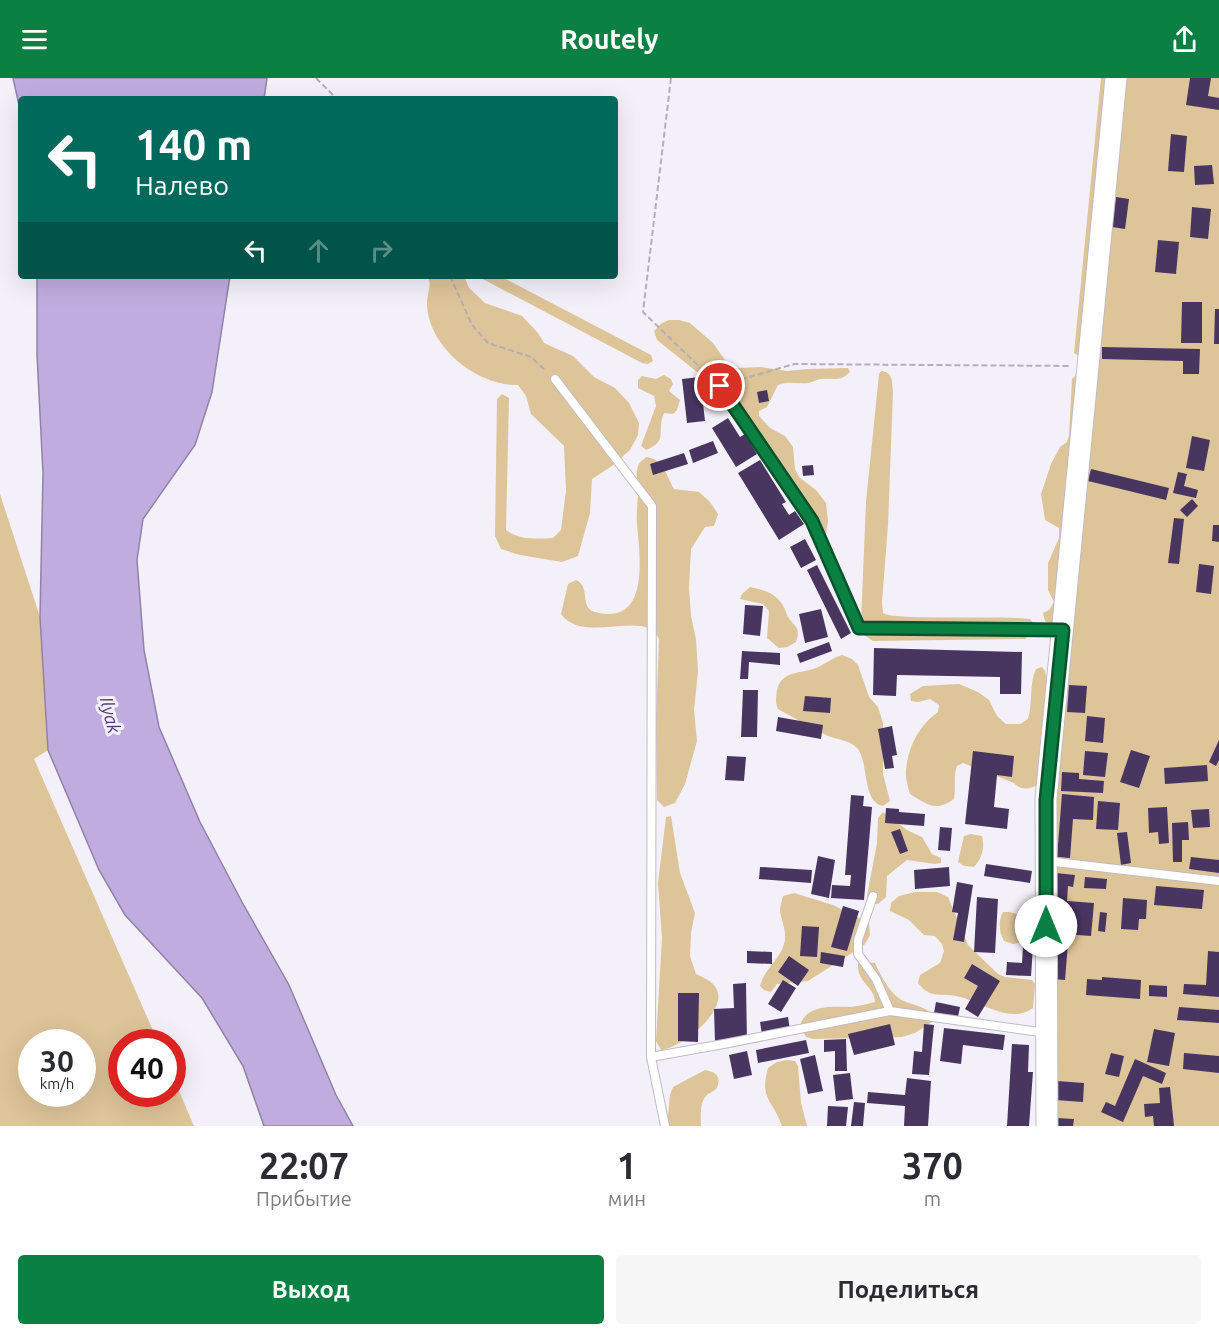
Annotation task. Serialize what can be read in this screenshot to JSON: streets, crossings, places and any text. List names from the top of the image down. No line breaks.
{"water":["Ilyak"],"page":{"header":"Routely","turn":["140 m","Налево"],"speed":"30 km/h","limit":"40","eta":["22:07","Прибытие","1","мин","370","m"],"buttons":["Выход","Поделиться"]}}
